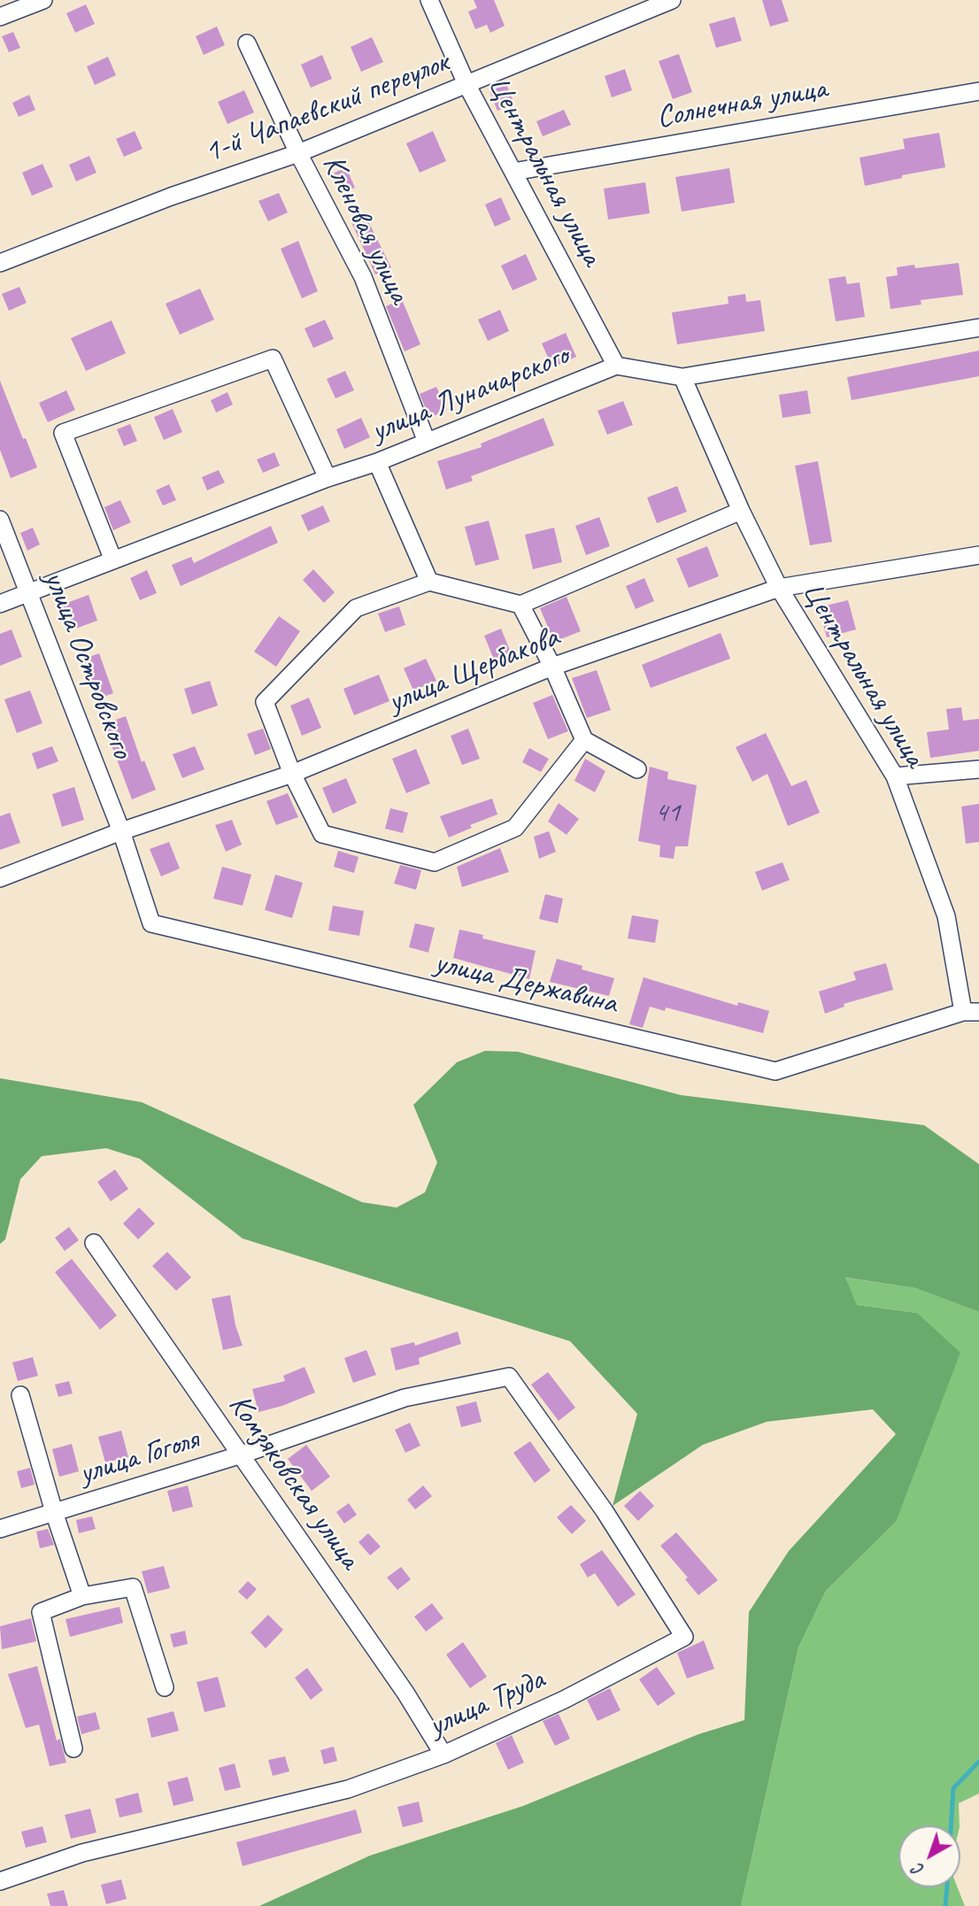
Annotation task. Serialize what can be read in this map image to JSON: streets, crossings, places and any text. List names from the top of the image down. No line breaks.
{"streets":{"street":["Солнечная улица","1-й Чапаевский переулок","Центральная улица","Кленовая улица","улица Луначарского","улица Островского","улица Щербакова","улица Державина","улица Гоголя","Комзяковская улица","улица Труда"]},"crossings":[["Солнечная улица","Центральная улица"],["1-й Чапаевский переулок","Центральная улица"],["1-й Чапаевский переулок","Кленовая улица"],["Центральная улица","улица Луначарского"],["Центральная улица","улица Щербакова"],["Центральная улица","улица Державина"],["Кленовая улица","улица Луначарского"],["улица Луначарского","улица Островского"],["улица Островского","улица Щербакова"],["улица Островского","улица Державина"],["улица Щербакова","улица Державина"],["улица Гоголя","Комзяковская улица"],["улица Гоголя","улица Труда"],["Комзяковская улица","улица Труда"]],"house_numbers":["41"],"north":"bottom left"}
